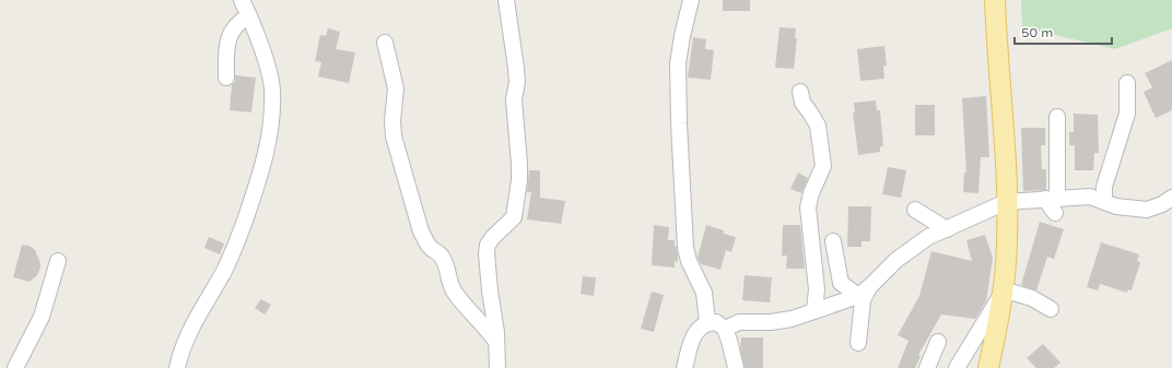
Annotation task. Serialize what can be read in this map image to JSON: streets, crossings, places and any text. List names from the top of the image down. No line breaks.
{"scale_bar":"50 m"}
